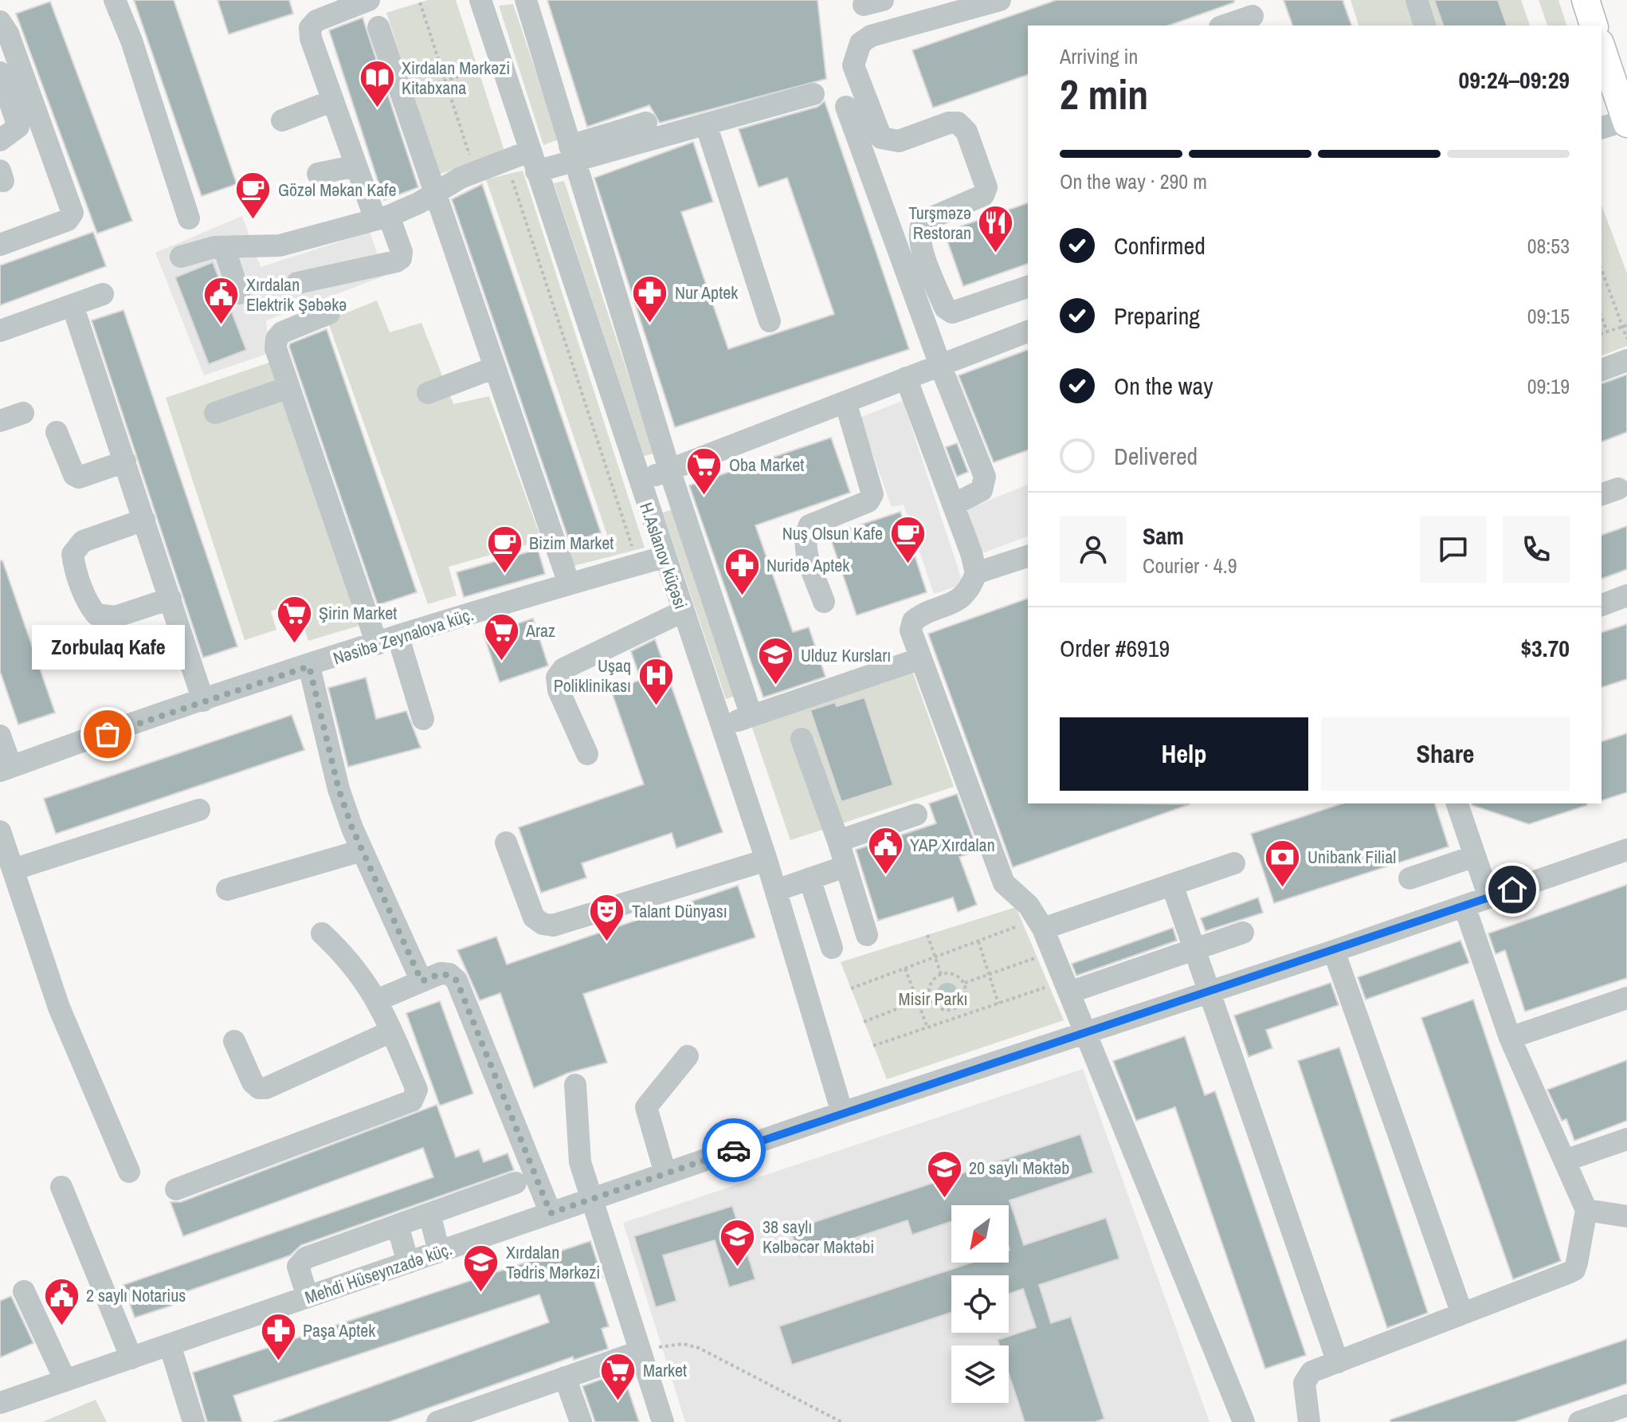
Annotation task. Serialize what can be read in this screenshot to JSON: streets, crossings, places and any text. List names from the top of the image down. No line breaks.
{"streets":{"street":["H.Aslanov küçəsi","Nəsibə Zeynalova küç.","Mehdi Hüseynzadə küç."]},"crossings":[["H.Aslanov küçəsi","Nəsibə Zeynalova küç."],["H.Aslanov küçəsi","Mehdi Hüseynzadə küç."]],"parks":["Misir Parkı"],"places":{"library":["Xirdalan Mərkəzi Kitabxana"],"cafe":["Gözəl Məkan Kafe","Nuş Olsun Kafe","Bizim Market"],"restaurant":["Turşməzə Restoran"],"pharmacy":["Nur Aptek","Nuridə Aptek","Paşa Aptek"],"public building":["Xırdalan Elektrik Şəbəkə","YAP Xırdalan","2 saylı Notarius"],"supermarket":["Oba Market","Şirin Market","Araz","Market"],"school or university":["Ulduz Kursları","20 saylı Məktəb","38 saylı Kəlbəcər Məktəbi","Xırdalan Tədris Mərkəzi"],"hospital":["Uşaq Poliklinikası"],"other":["Zorbulaq Kafe"],"bank":["Unibank Filial"],"theatre":["Talant Dünyası"]},"north":"bottom left","page":{"heading":["2 min","Arriving in","09:24–09:29"],"panel":["Sam","Courier · 4.9","Order #6919","$3.70"],"bar":"On the way · 290 m","list":[["Confirmed","08:53"],["Preparing","09:15"],["On the way","09:19"],"Delivered"],"bubble":"Zorbulaq Kafe","buttons":["Help","Share"]}}
